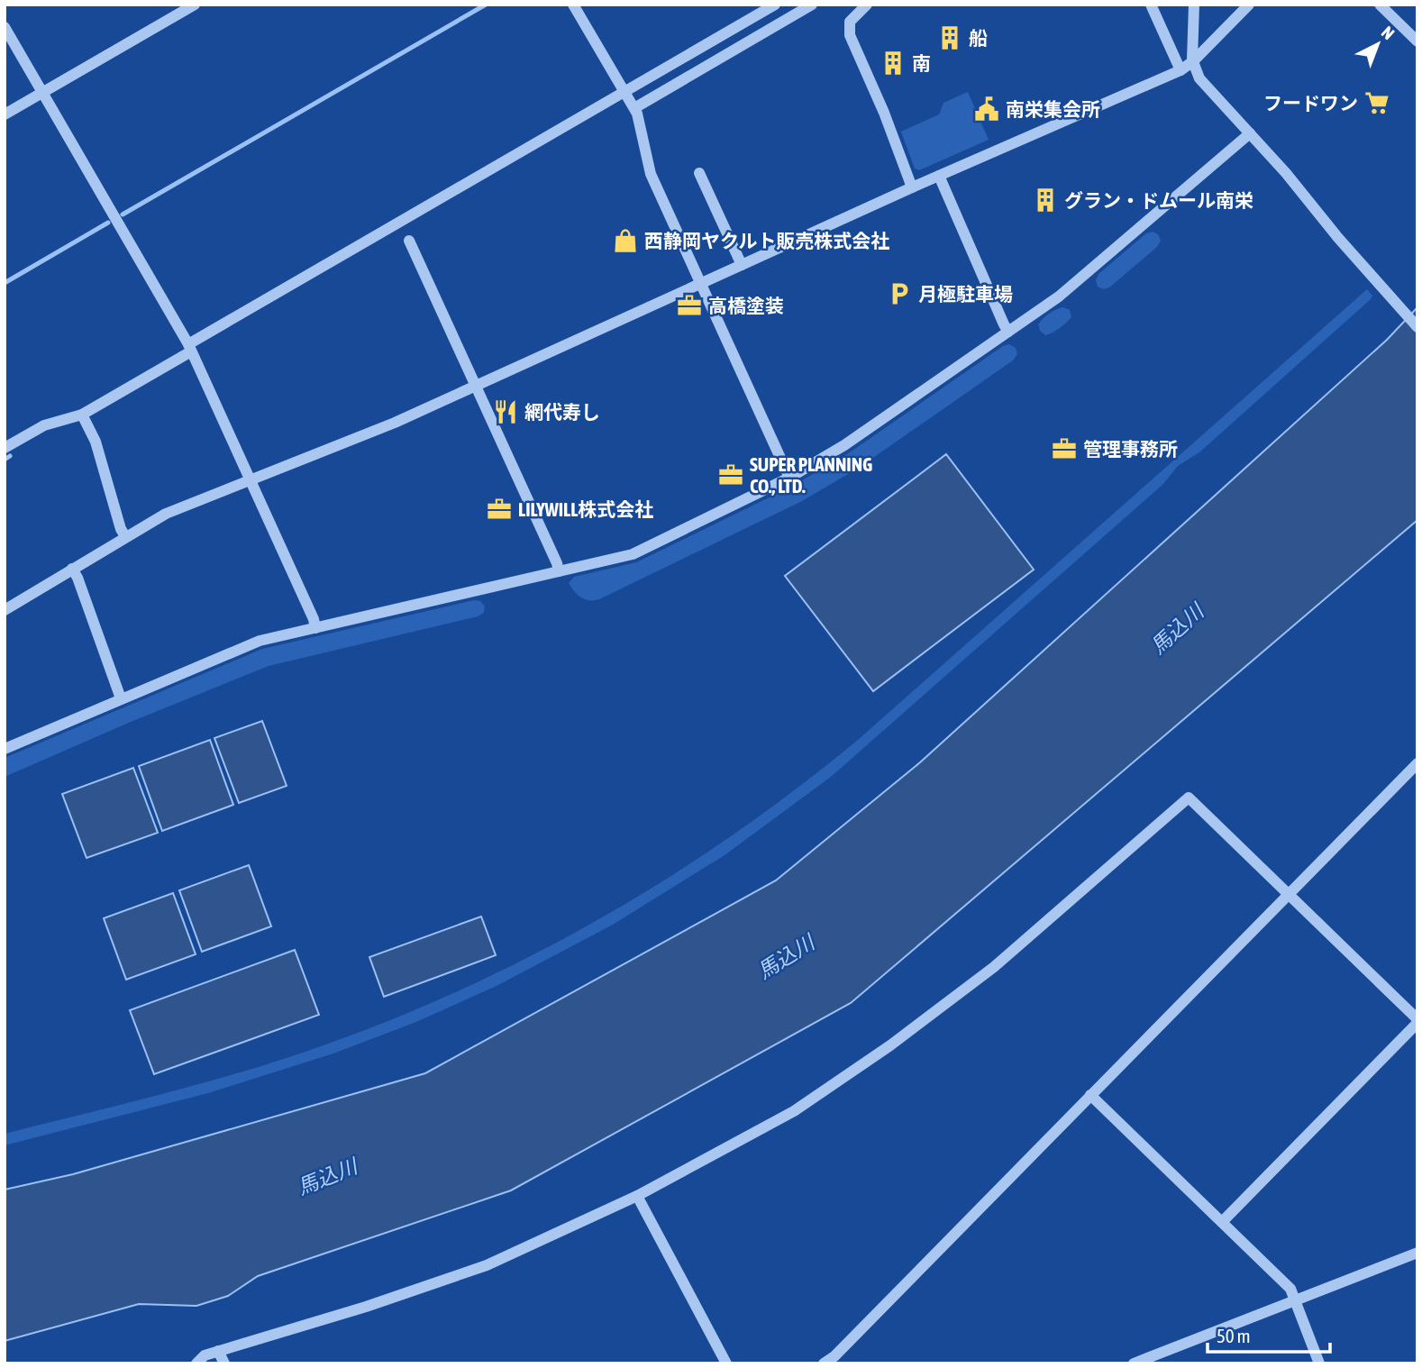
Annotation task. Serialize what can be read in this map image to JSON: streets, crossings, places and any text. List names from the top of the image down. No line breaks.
{"water":["馬込川"],"places":{"building":["船","南","グラン・ドムール南栄"],"supermarket":["フードワン"],"public building":["南栄集会所"],"shop":["西静岡ヤクルト販売株式会社"],"parking":["月極駐車場"],"office":["高橋塗装","管理事務所","SUPER PLANNING CO., LTD.","LILYWILL株式会社"],"restaurant":["網代寿し"]},"scale_bar":"50 m","north":"top right"}
